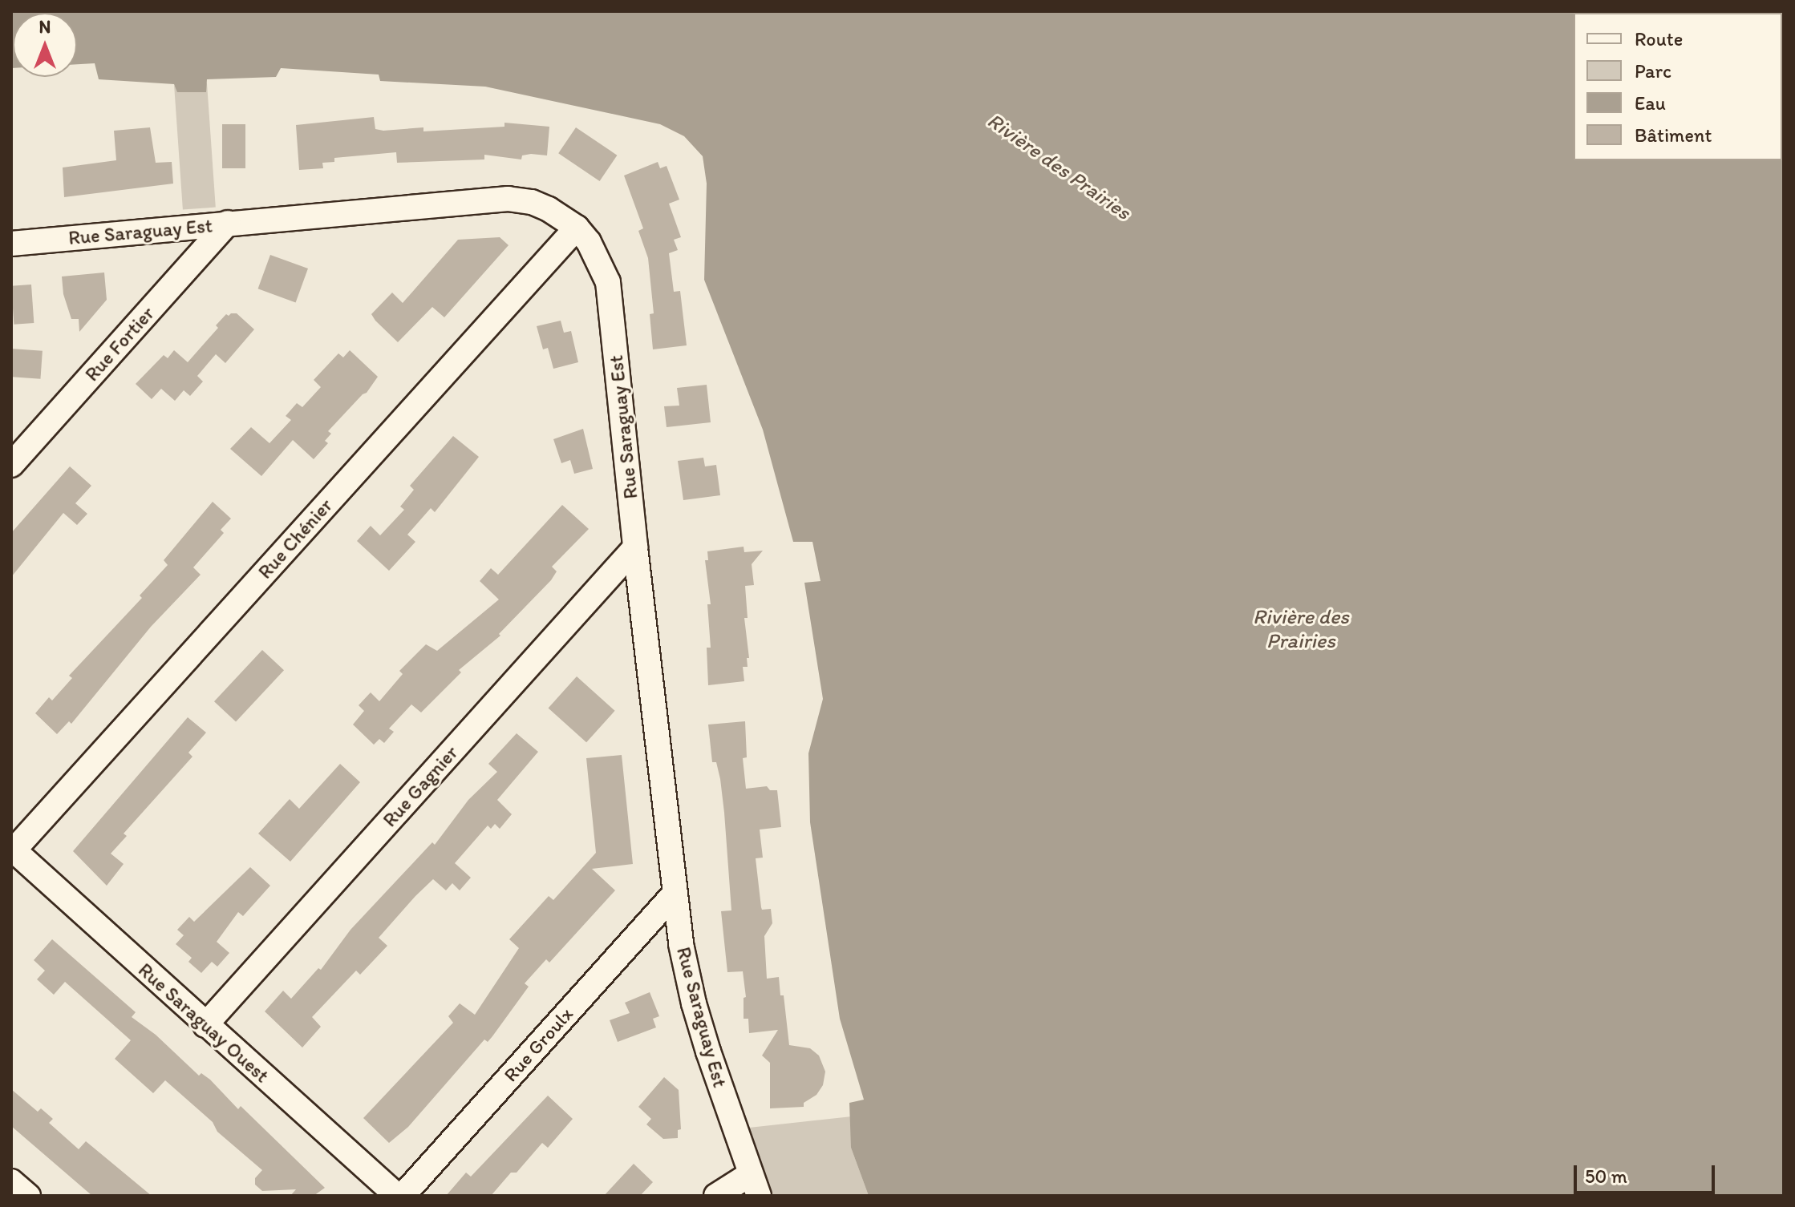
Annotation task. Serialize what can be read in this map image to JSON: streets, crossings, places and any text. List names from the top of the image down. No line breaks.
{"streets":{"street":["Rue Saraguay Est","Rue Fortier","Rue Chénier","Rue Gagnier","Rue Saraguay Ouest","Rue Groulx"]},"crossings":[["Rue Saraguay Est","Rue Fortier"],["Rue Saraguay Est","Rue Chénier"],["Rue Saraguay Est","Rue Gagnier"],["Rue Saraguay Est","Rue Groulx"],["Rue Chénier","Rue Saraguay Ouest"],["Rue Gagnier","Rue Saraguay Ouest"]],"water":["Rivière des Prairies"],"legend":["Route","Parc","Eau","Bâtiment"],"scale_bar":"50 m","north":"top"}
